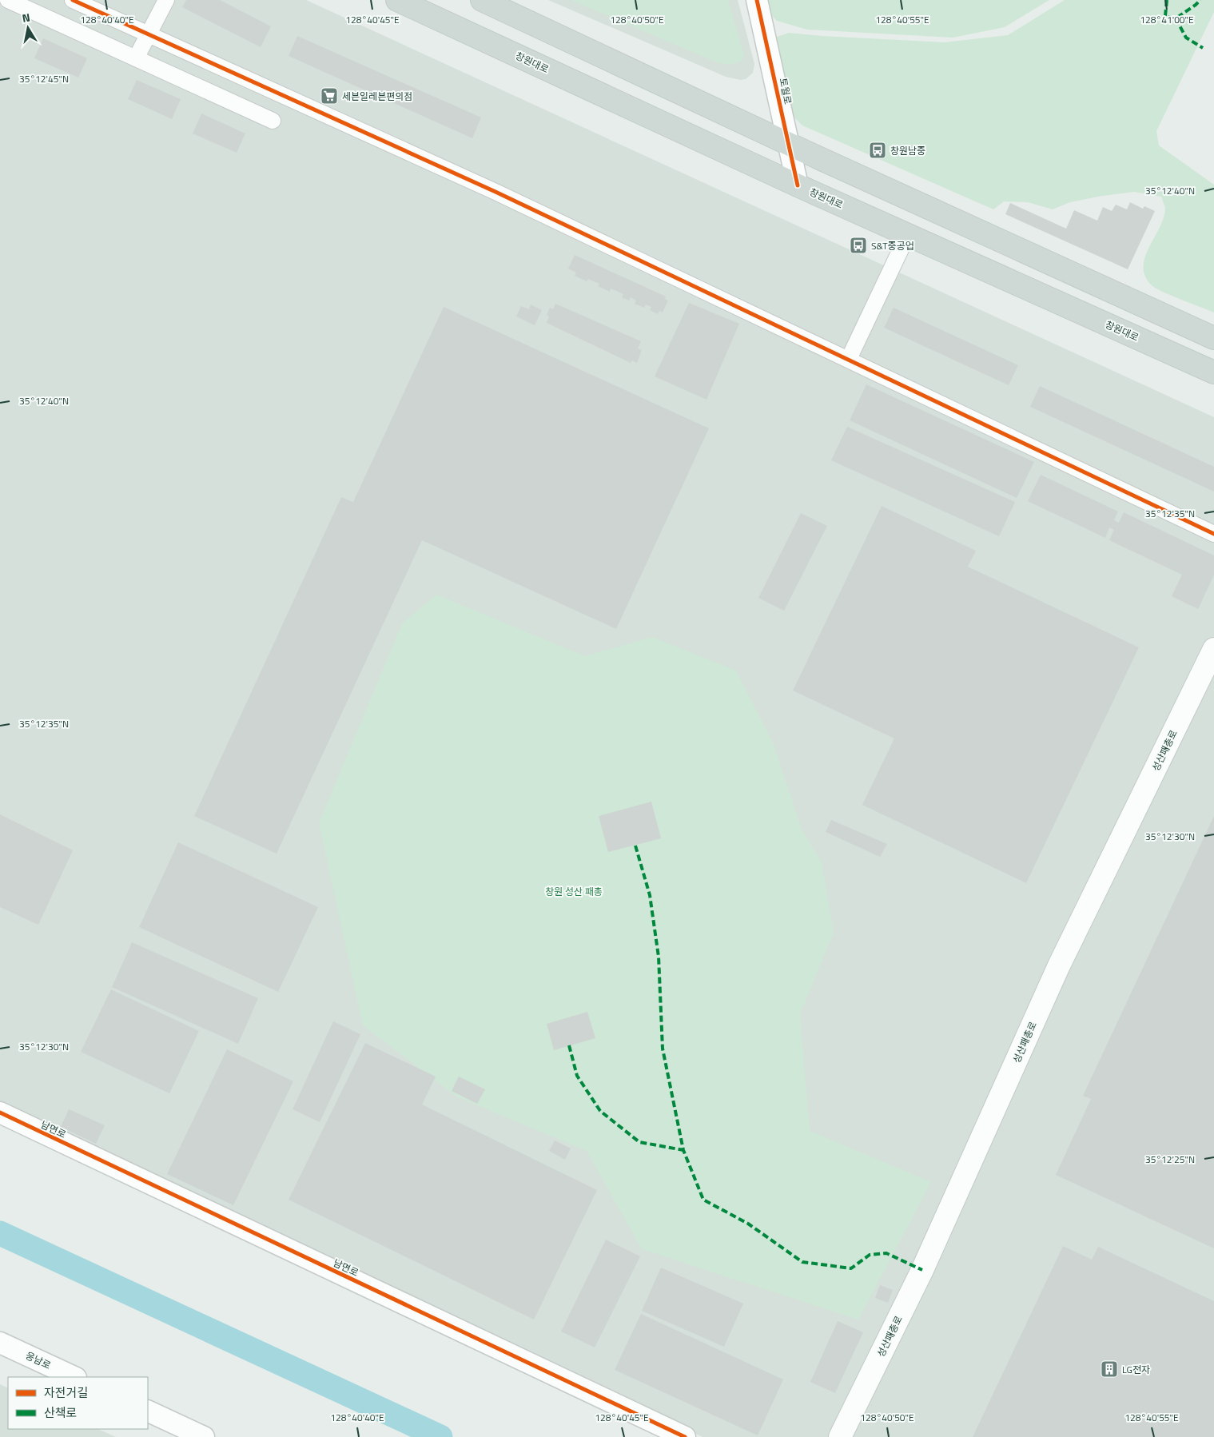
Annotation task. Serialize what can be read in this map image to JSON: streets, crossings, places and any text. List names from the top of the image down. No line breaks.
{"streets":{"main road":["창원대로","성산패총로"],"street":["토월로","남면로","웅남로"]},"crossings":[["창원대로","토월로"]],"parks":["창원 성산 패총"],"places":{"supermarket":["세븐일레븐편의점"],"bus stop":["창원남중","S&T중공업"],"building":["LG전자"]},"legend":["자전거길","산책로"],"north":"top","coordinates":["128°41'00\"E","128°40'40\"E","128°40'45\"E","128°40'50\"E","128°40'55\"E","35°12'45\"N","35°12'40\"N","35°12'35\"N","35°12'30\"N","35°12'25\"N"]}
